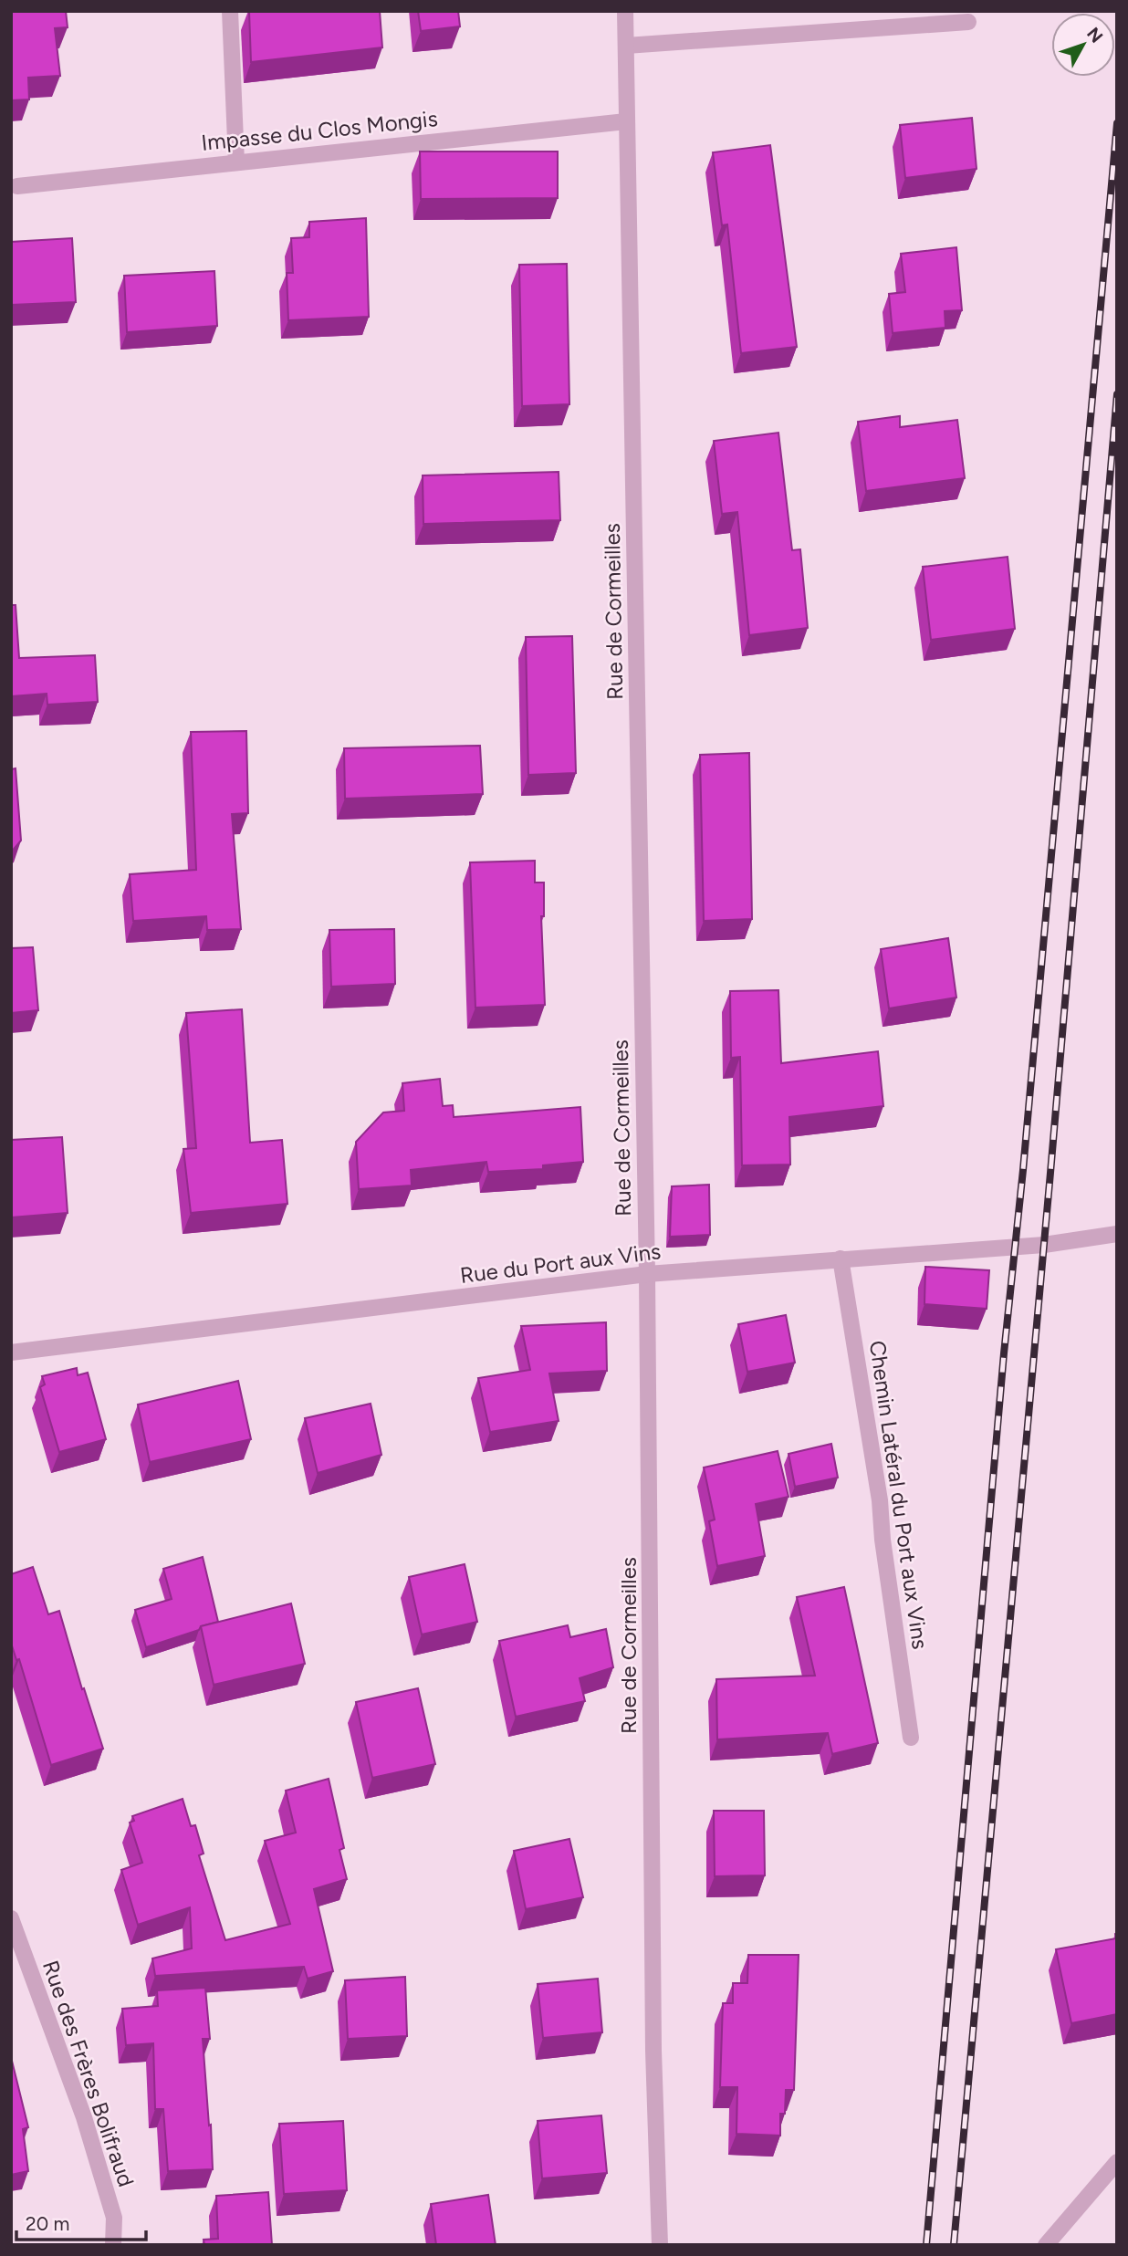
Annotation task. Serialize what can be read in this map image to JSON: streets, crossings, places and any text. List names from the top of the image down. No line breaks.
{"streets":{"street":["Impasse du Clos Mongis","Rue de Cormeilles","Rue du Port aux Vins","Chemin Latéral du Port aux Vins","Rue des Frères Bolifraud"]},"crossings":[["Impasse du Clos Mongis","Rue de Cormeilles"],["Rue de Cormeilles","Rue du Port aux Vins"],["Rue du Port aux Vins","Chemin Latéral du Port aux Vins"]],"scale_bar":"20 m","north":"top right"}
